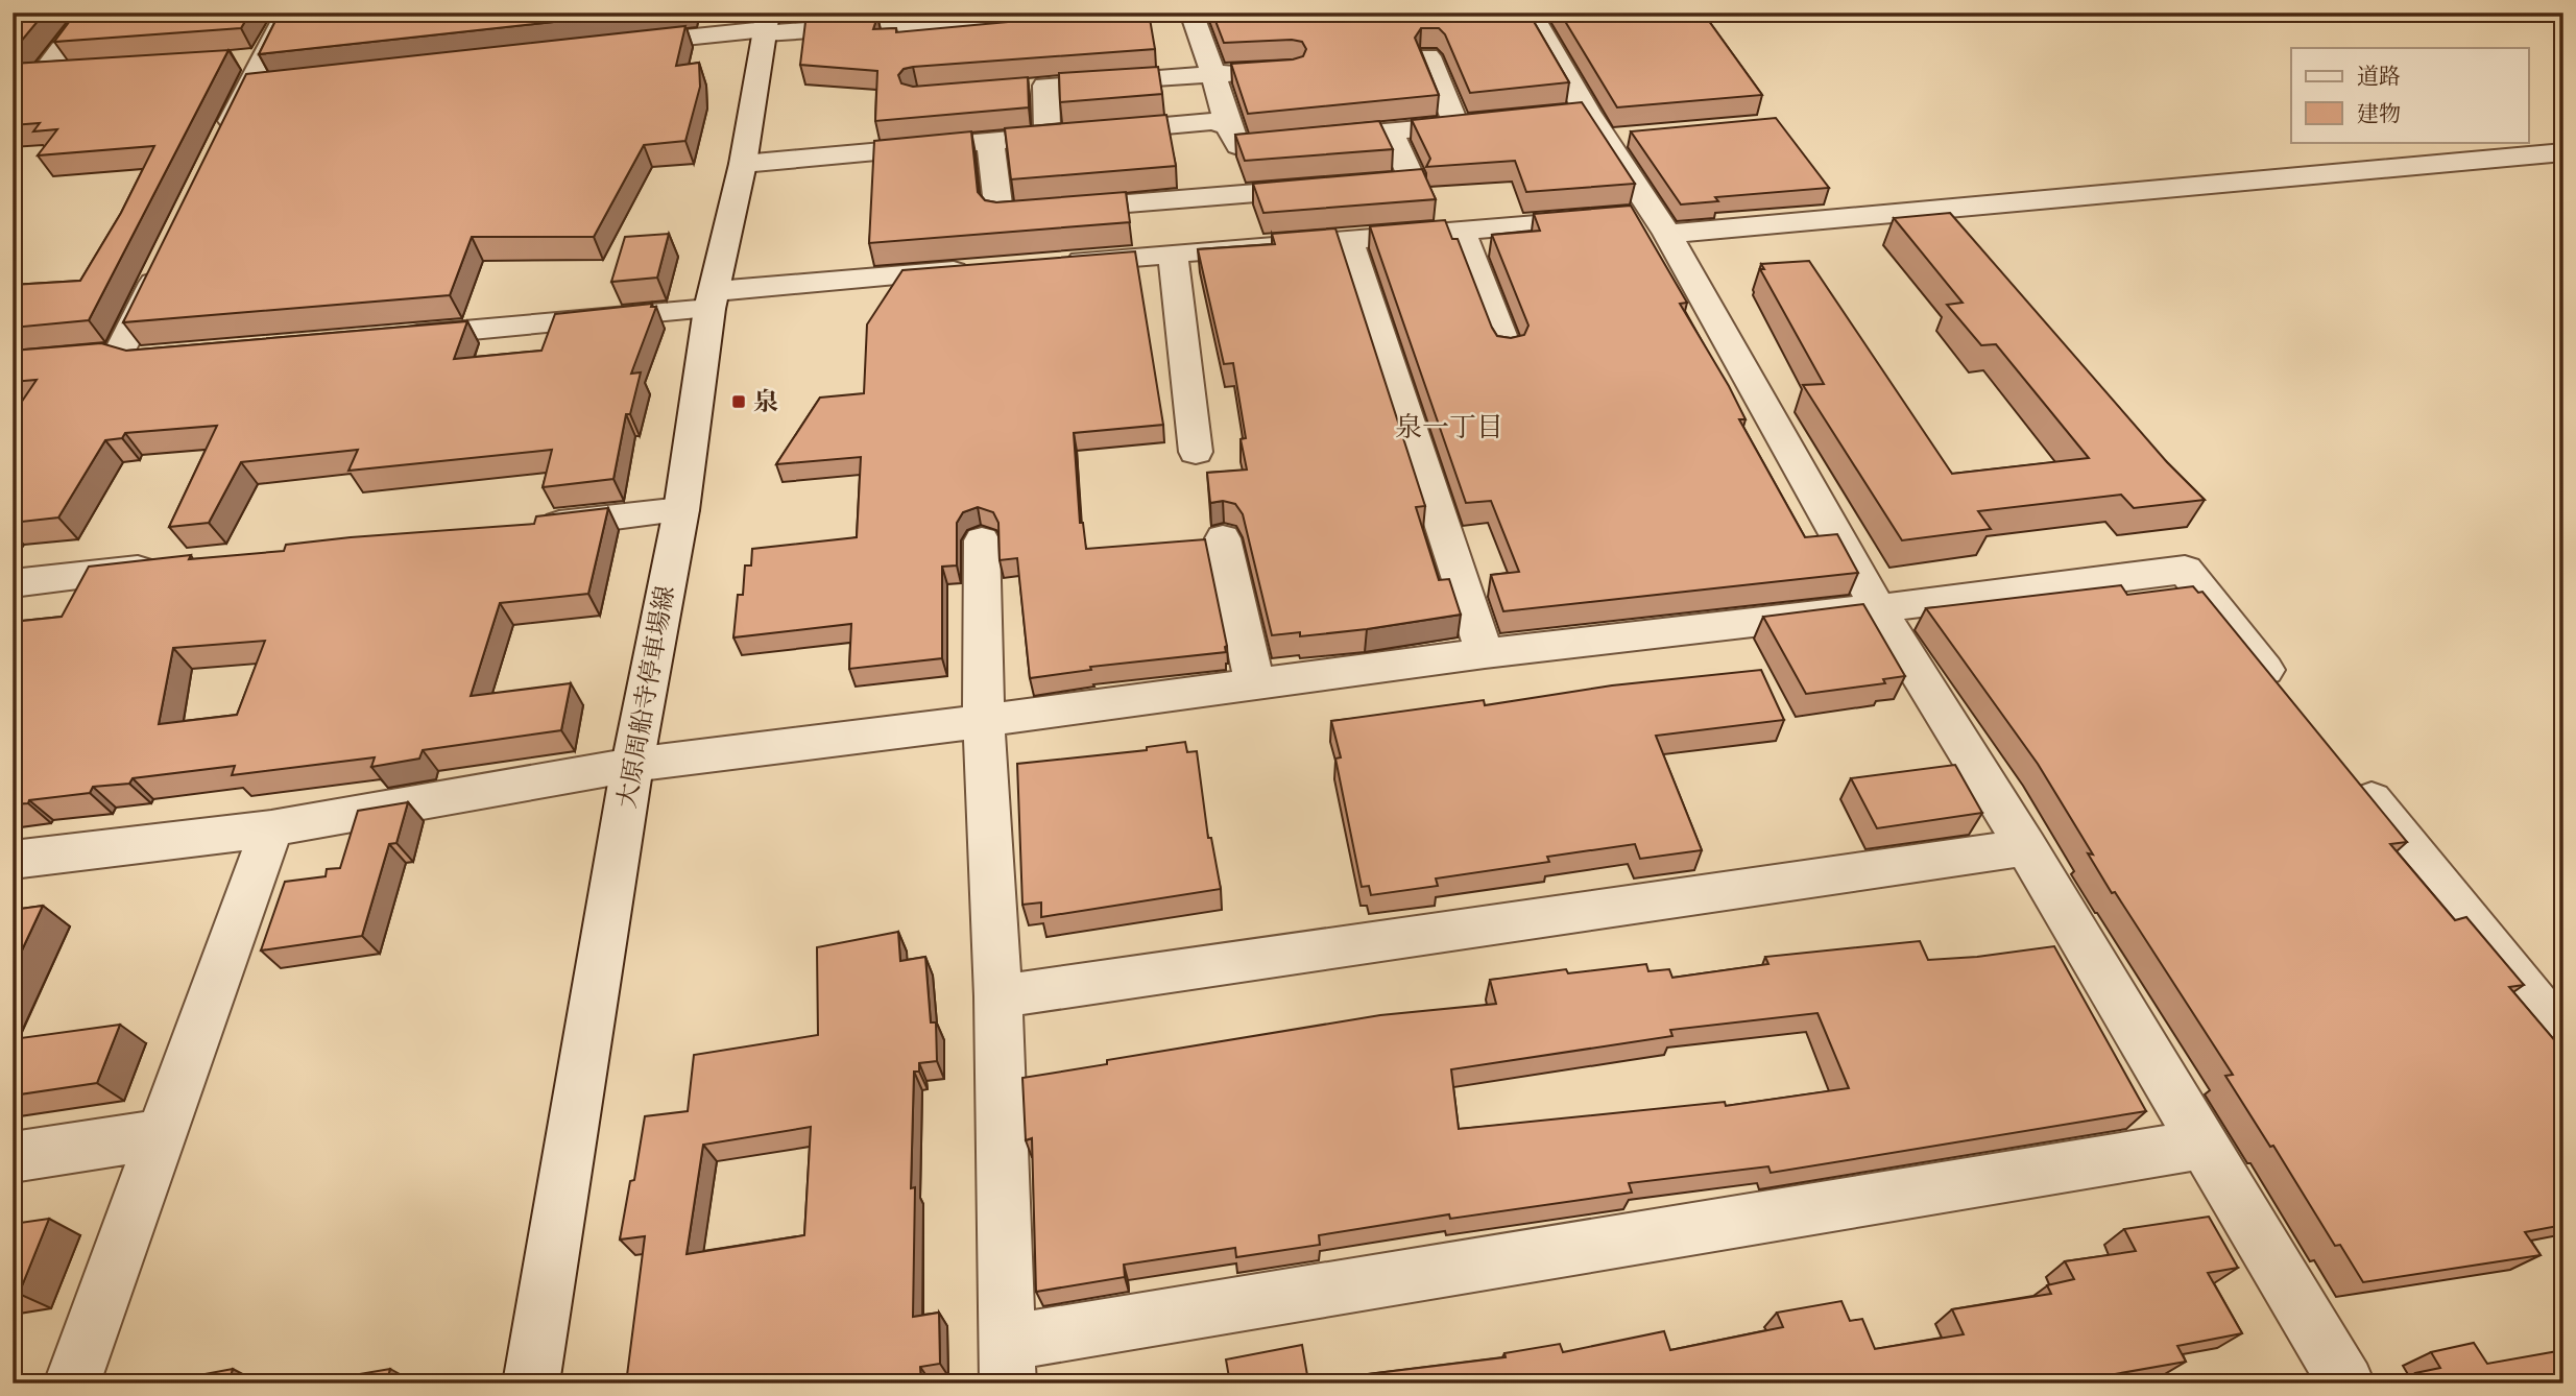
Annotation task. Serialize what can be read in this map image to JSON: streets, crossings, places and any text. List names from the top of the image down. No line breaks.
{"streets":{"street":["大原周船寺停車場線"]},"districts":["泉一丁目"],"places":{"transit":["泉"]},"legend":["道路","建物"]}
